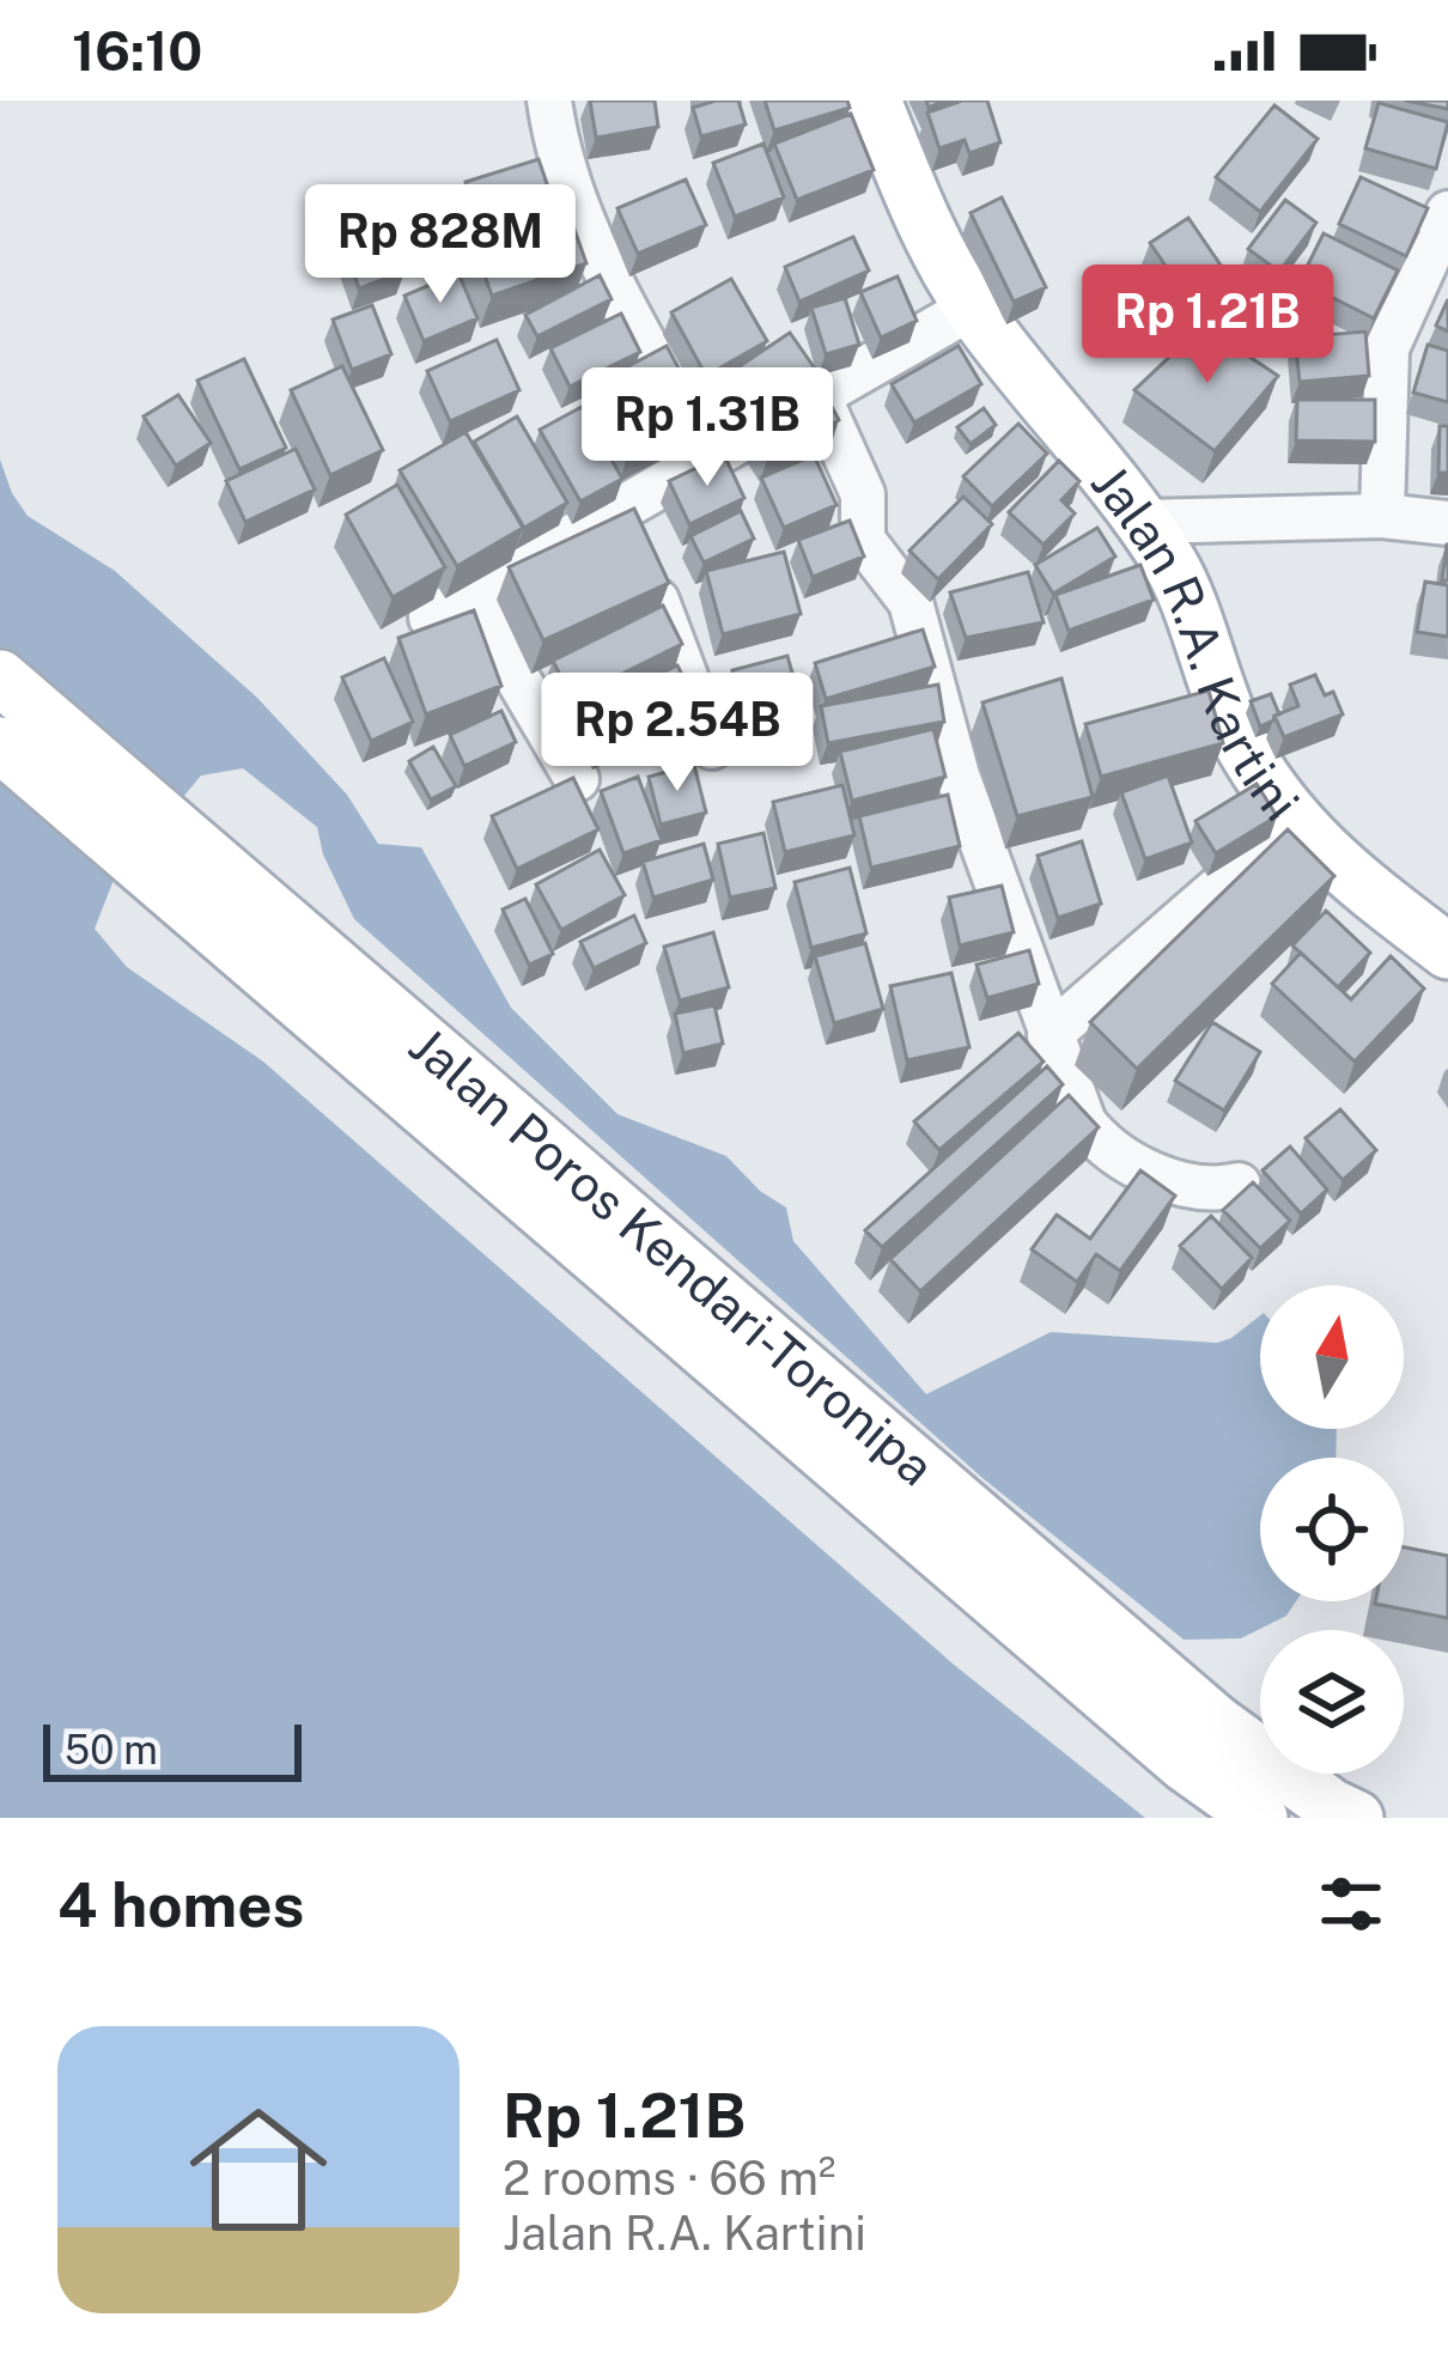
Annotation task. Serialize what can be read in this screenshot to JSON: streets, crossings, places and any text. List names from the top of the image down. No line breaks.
{"streets":{"main road":["Jalan R.A. Kartini","Jalan Poros Kendari-Toronipa"]},"scale_bar":"50 m","north":"top","page":{"status":"16:10","price":["Rp 828M","Rp 1.21B","Rp 1.31B","Rp 2.54B"],"scale":"50 m","heading":"4 homes","list":[{"name":"Rp 1.21B","note":"2 rooms · 66 m² · Jalan R.A. Kartini"}]}}
